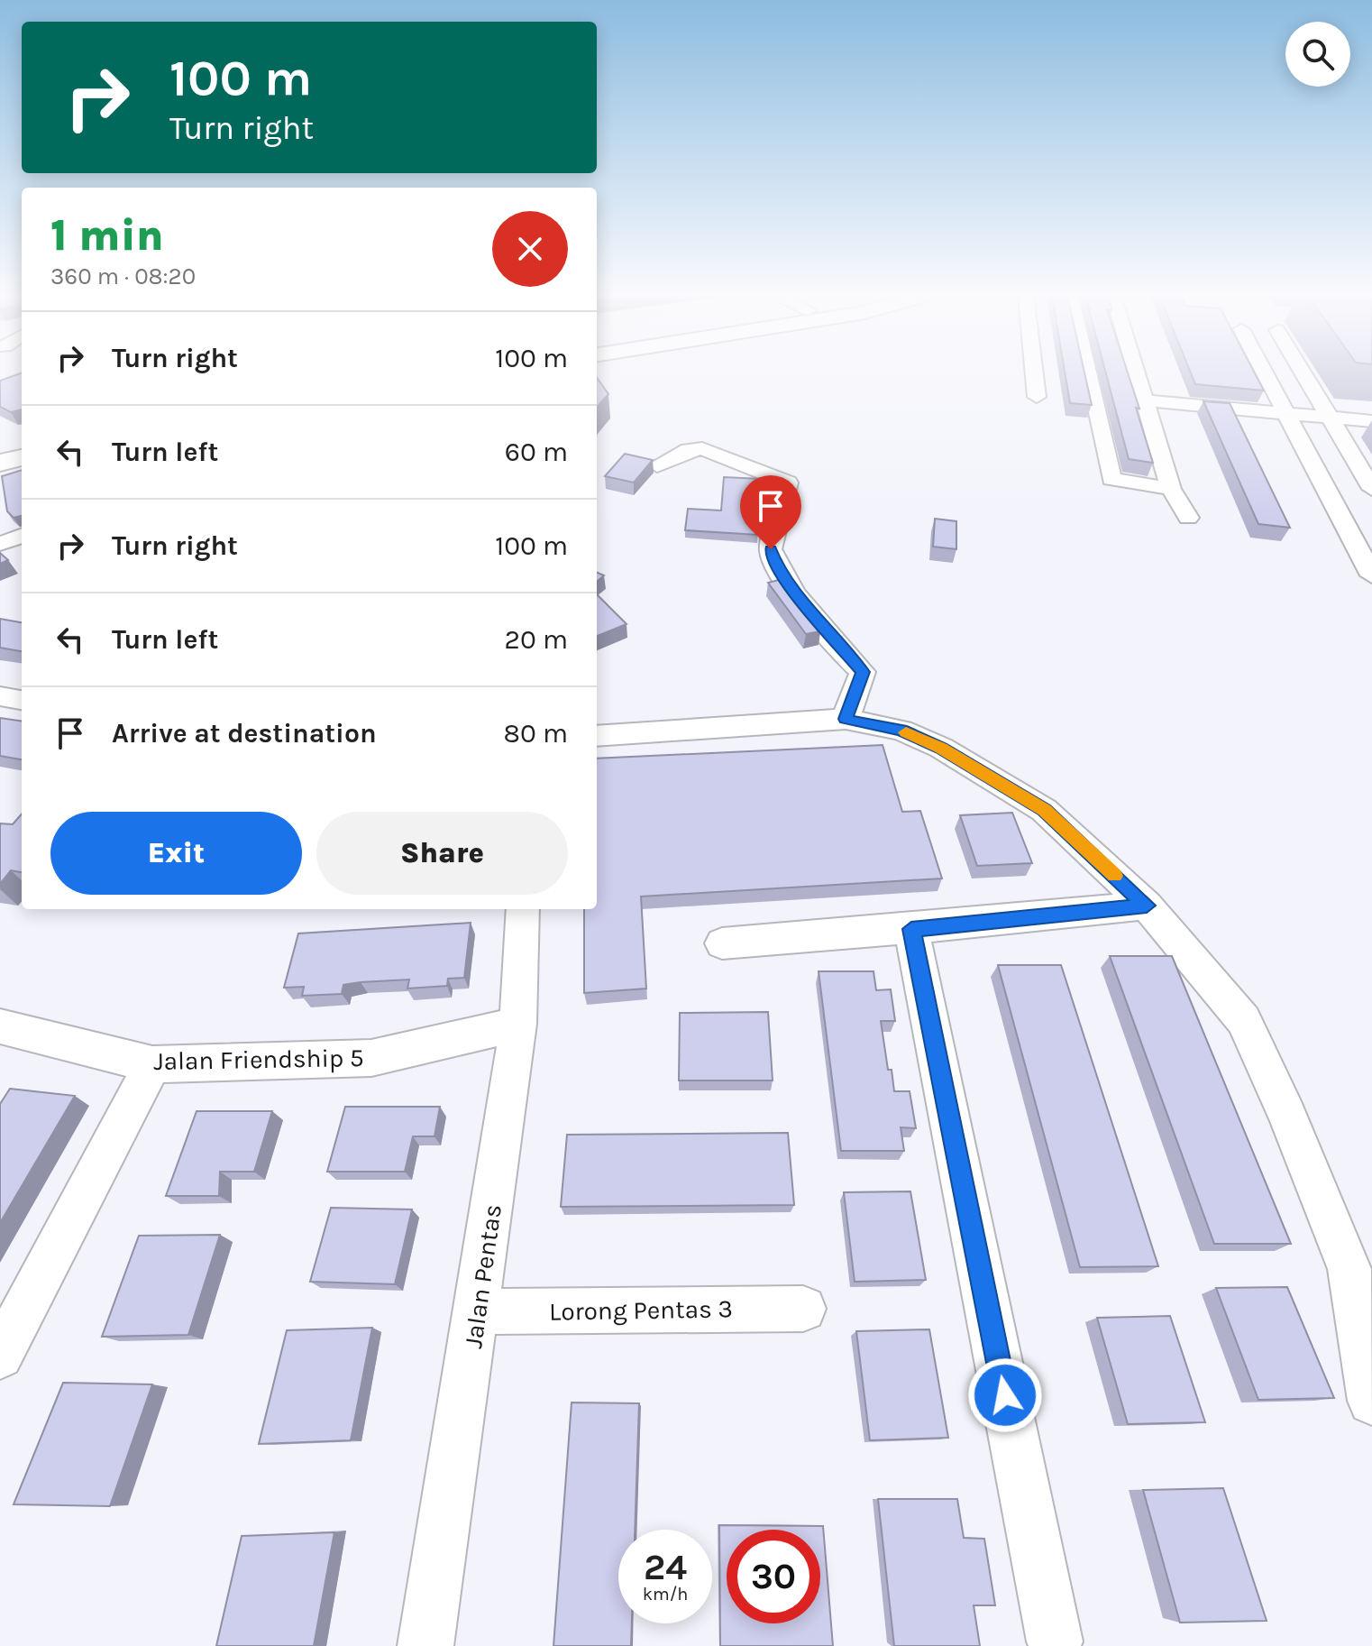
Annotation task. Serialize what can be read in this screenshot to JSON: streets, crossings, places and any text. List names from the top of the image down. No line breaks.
{"streets":{"street":["Jalan Friendship 5","Jalan Pentas","Lorong Pentas 3"]},"crossings":[["Jalan Friendship 5","Jalan Pentas"],["Jalan Pentas","Lorong Pentas 3"]],"page":{"turn":["100 m","Turn right"],"heading":["1 min","360 m · 08:20"],"list":[{"name":"Turn right","value":"100 m"},{"name":"Turn left","value":"60 m"},{"name":"Turn right","value":"100 m"},{"name":"Turn left","value":"20 m"},{"name":"Arrive at destination","value":"80 m"}],"buttons":["Exit","Share"],"speed":"24 km/h","limit":"30"}}
